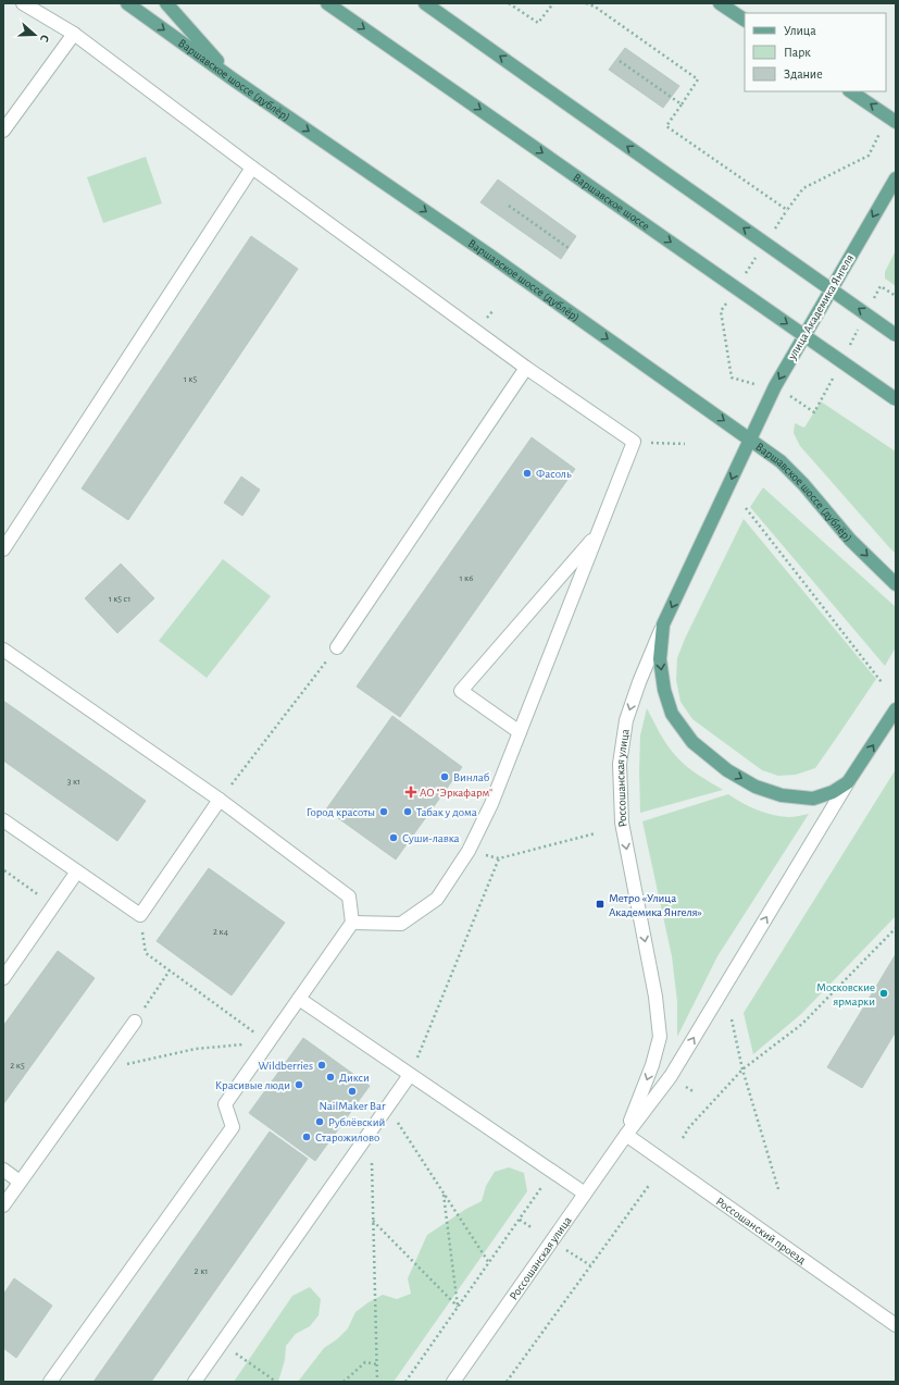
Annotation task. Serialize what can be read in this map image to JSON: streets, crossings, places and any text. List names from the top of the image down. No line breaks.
{"streets":{"main road":["Варшавское шоссе (дублёр)","Варшавское шоссе","улица Академика Янгеля","Россошанская улица"],"street":["Россошанский проезд"]},"crossings":[["Варшавское шоссе (дублёр)","улица Академика Янгеля"],["Варшавское шоссе (дублёр)","Россошанская улица"],["улица Академика Янгеля","Россошанская улица"],["Россошанская улица","Россошанский проезд"]],"one_way":["Варшавское шоссе (дублёр)","улица Академика Янгеля"],"places":{"other":["Фасоль","Винлаб","Город красоты","Табак у дома","Суши-лавка","Московские ярмарки","Wildberries","Дикси","Красивые люди","NailMaker Bar","Рублёвский","Старожилово"],"health":["АО \"Эркафарм\""],"transit":["Метро «Улица Академика Янгеля»"]},"house_numbers":["1 к5","1 к6","1 к5 с1","3 к1","2 к4","2 к5","2 к1"],"legend":["Улица","Парк","Здание"],"north":"right"}
